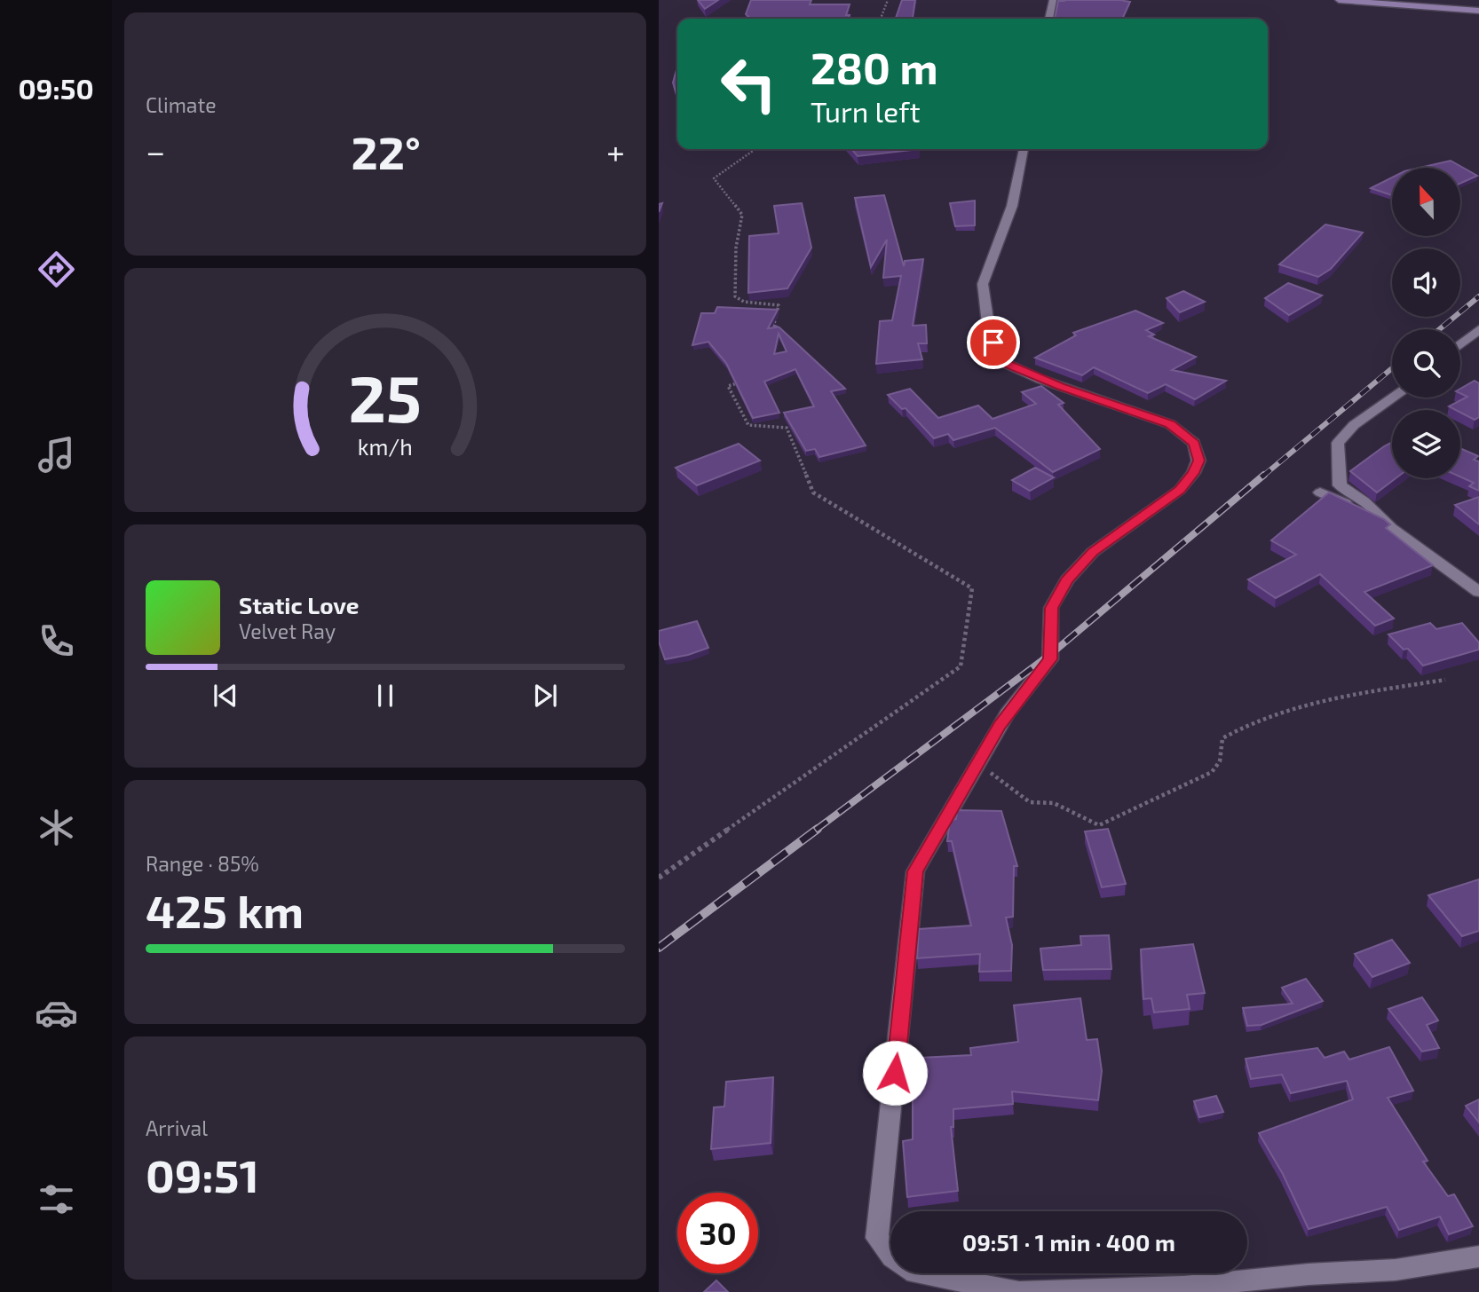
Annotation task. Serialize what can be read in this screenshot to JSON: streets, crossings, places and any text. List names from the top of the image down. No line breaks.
{"north":"top","page":{"tabs":"09:50","tile":["Climate",["Range · 85%","425 km"],["Arrival","09:51"]],"turn":["280 m","Turn left"],"heat":["−","22°","+"],"song":["Static Love","Velvet Ray"],"limit":"30","trip":"09:51 · 1 min · 400 m","gauge":["25","km/h"]}}
